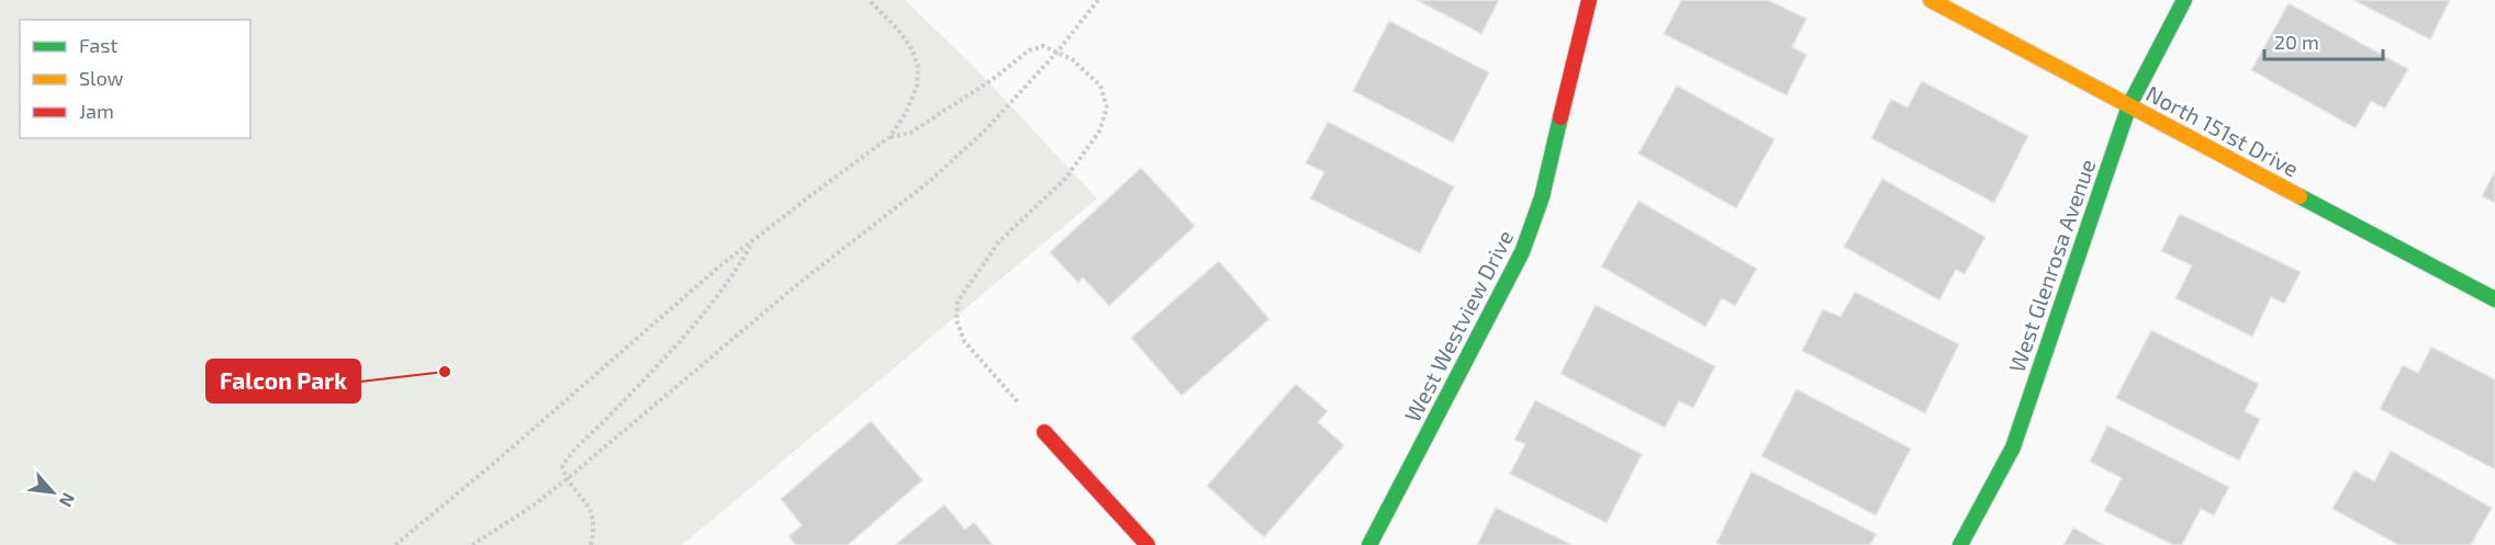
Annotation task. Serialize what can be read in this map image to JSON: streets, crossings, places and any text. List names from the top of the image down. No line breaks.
{"streets":{"street":["North 151st Drive","West Glenrosa Avenue","West Westview Drive"]},"crossings":[["North 151st Drive","West Glenrosa Avenue"]],"places":["Falcon Park"],"legend":["Fast","Slow","Jam"],"scale_bar":"20 m","north":"bottom right"}
